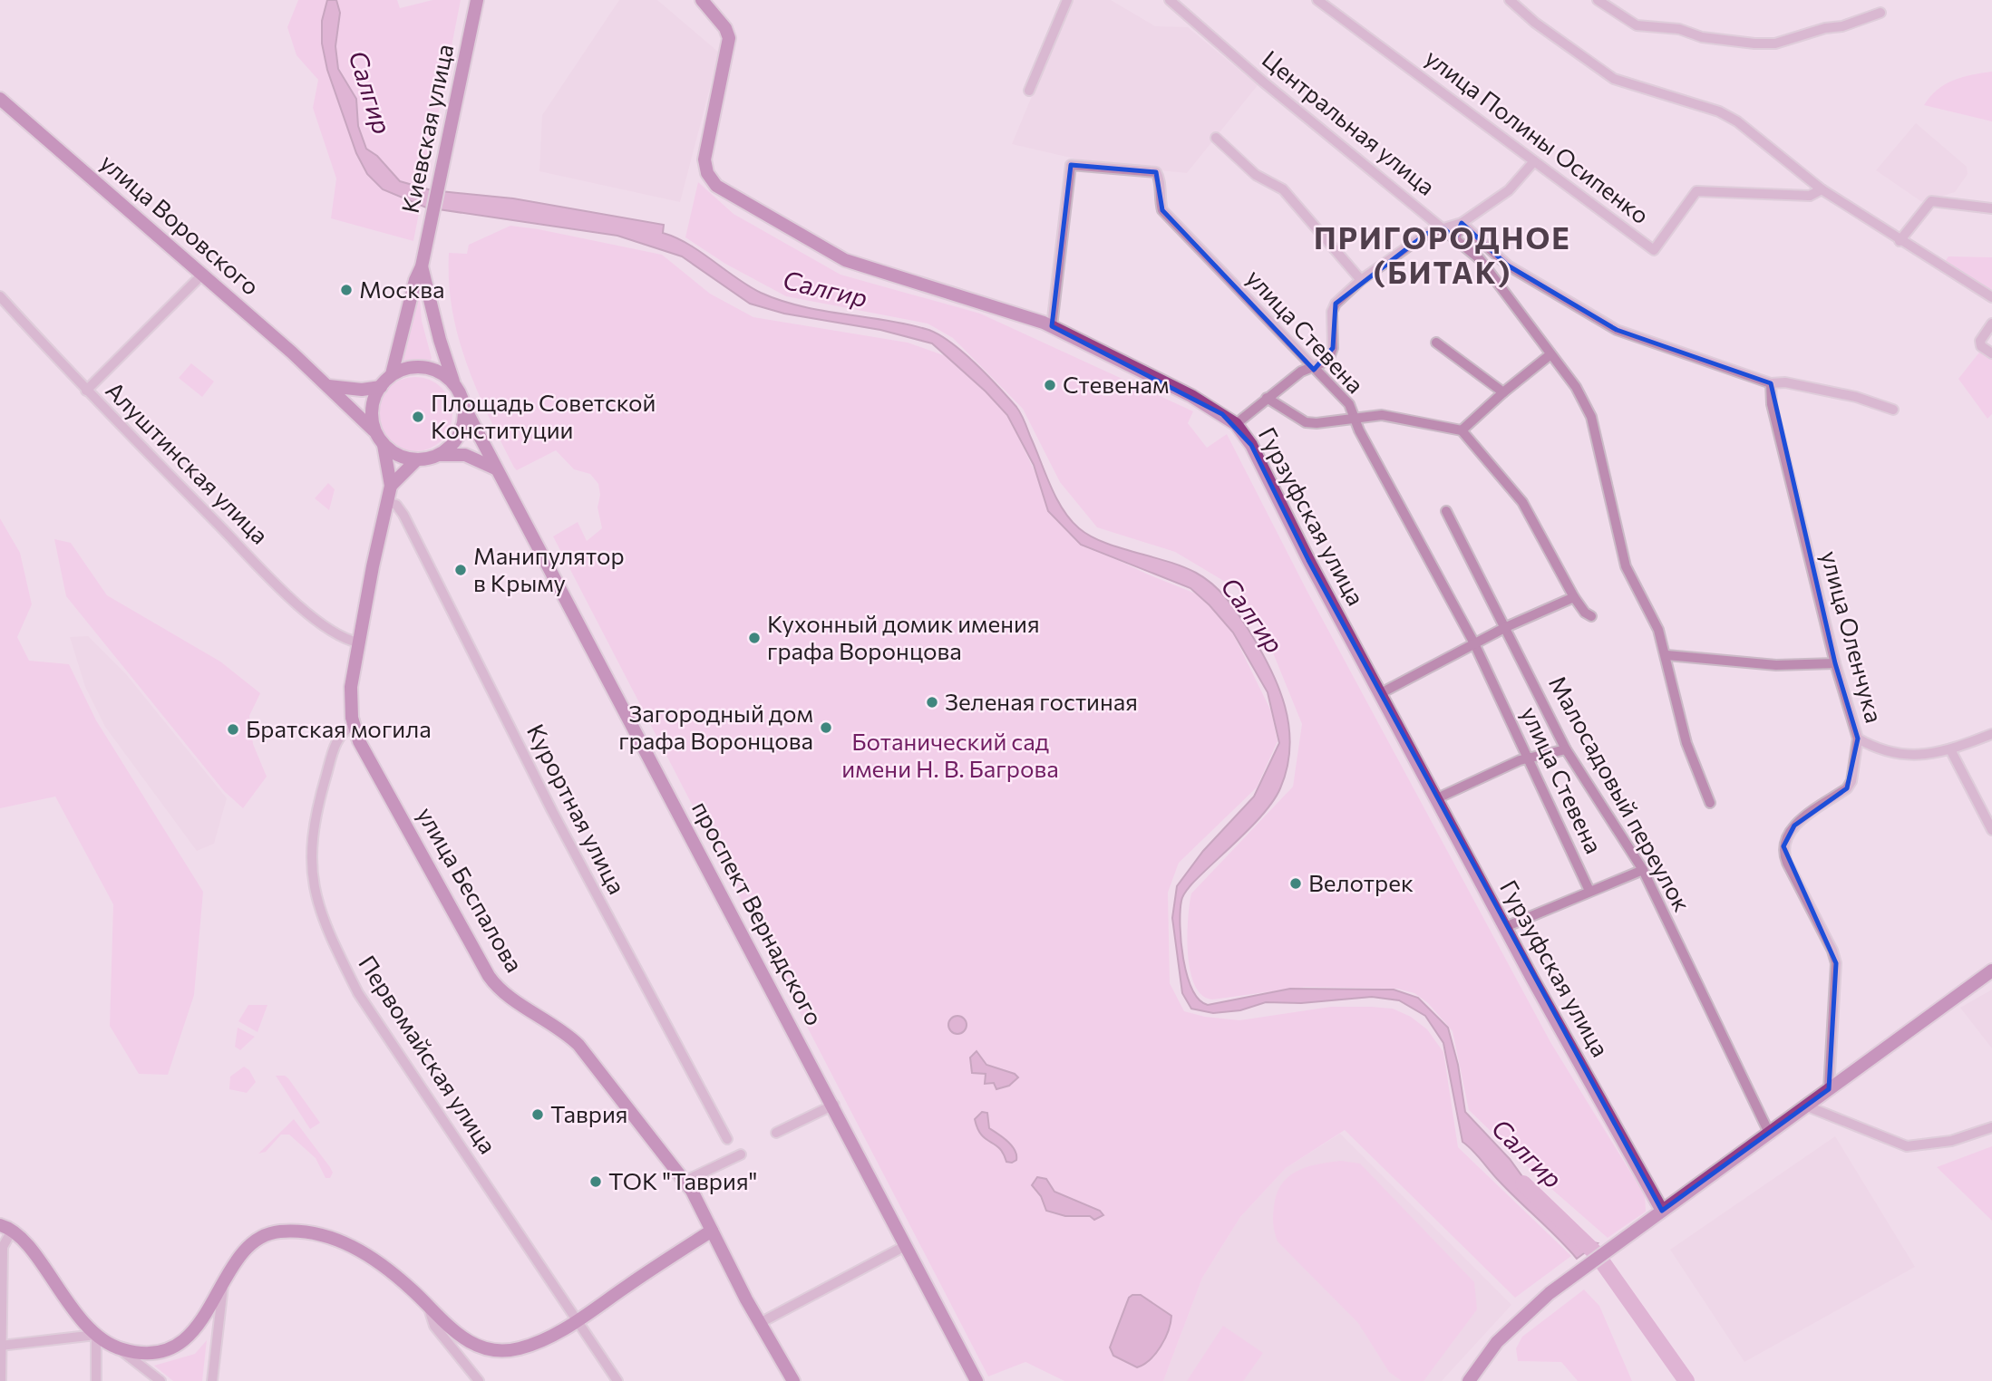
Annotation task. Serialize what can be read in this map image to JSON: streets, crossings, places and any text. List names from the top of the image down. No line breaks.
{"streets":{"main road":["Киевская улица","улица Воровского","Гурзуфская улица","улица Беспалова","проспект Вернадского"],"street":["Центральная улица","улица Полины Осипенко","улица Стевена","Алуштинская улица","улица Оленчука","Малосадовый переулок","Курортная улица","Первомайская улица"]},"crossings":[["Киевская улица","улица Воровского"],["Киевская улица","улица Беспалова"],["Киевская улица","проспект Вернадского"],["улица Воровского","улица Беспалова"],["улица Воровского","проспект Вернадского"],["улица Стевена","Гурзуфская улица"],["Алуштинская улица","улица Беспалова"],["Курортная улица","улица Беспалова"],["улица Беспалова","проспект Вернадского"],["улица Беспалова","Первомайская улица"]],"districts":["ПРИГОРОДНОЕ (БИТАК)"],"water":["Салгир"],"parks":["Ботанический сад имени Н. В. Багрова"],"places":["Москва","Стевенам","Площадь Советской Конституции","Манипулятор в Крыму","Кухонный домик имения графа Воронцова","Зеленая гостиная","Загородный дом графа Воронцова","Братская могила","Велотрек","Таврия","ТОК \"Таврия\""]}
